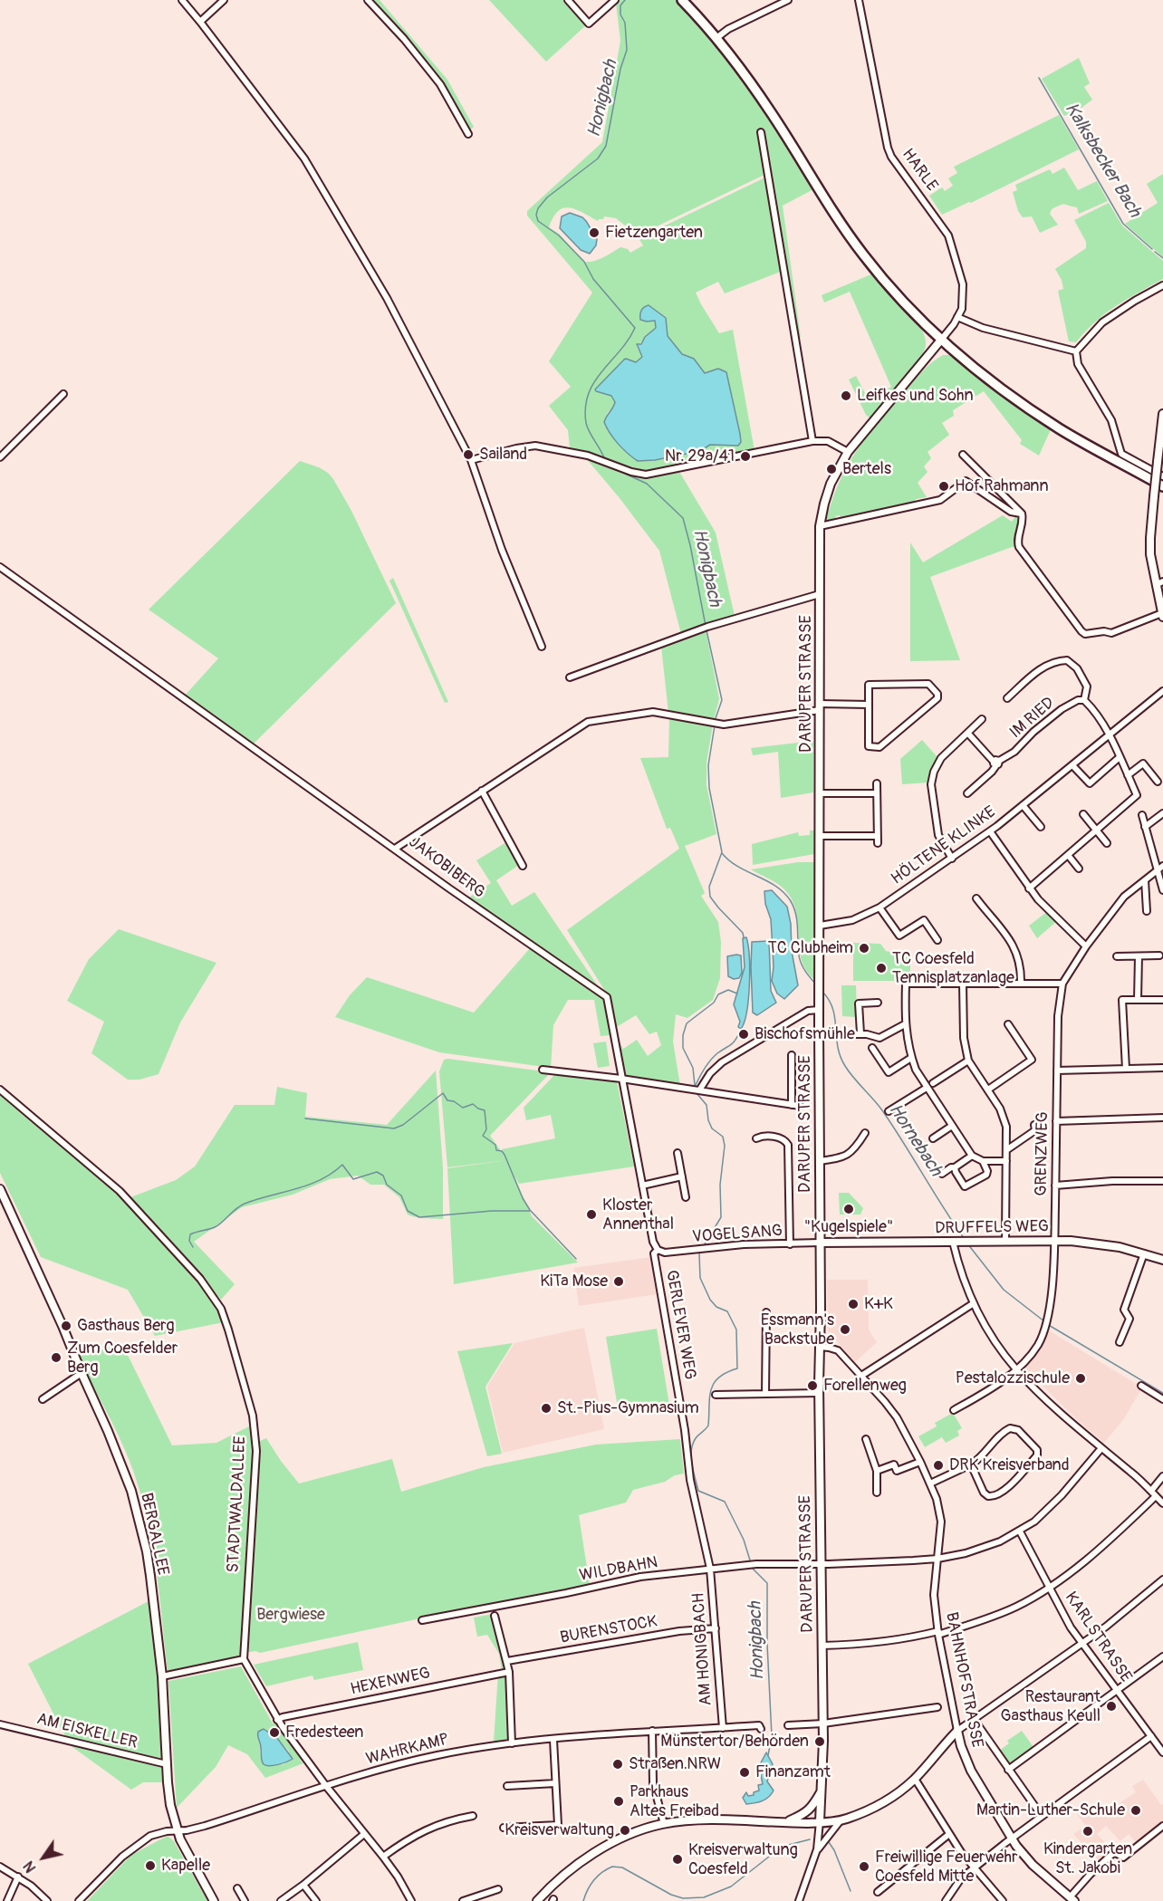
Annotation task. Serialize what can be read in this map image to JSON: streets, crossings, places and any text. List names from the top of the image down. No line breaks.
{"streets":{"street":["HARLE","DARUPER STRASSE","IM RIED","HÖLTENE KLINKE","JAKOBIBERG","GRENZWEG","DRUFFELS WEG","VOGELSANG","GERLEVER WEG","STADTWALDALLEE","BERGALLEE","WILDBAHN","BURENSTOCK","KARLSTRASSE","AM HONIGBACH","BAHNHOFSTRASSE","HEXENWEG","AM EISKELLER","WAHRKAMP"]},"crossings":[["HARLE","DARUPER STRASSE"],["DARUPER STRASSE","HÖLTENE KLINKE"],["DARUPER STRASSE","JAKOBIBERG"],["DARUPER STRASSE","DRUFFELS WEG"],["DARUPER STRASSE","VOGELSANG"],["DARUPER STRASSE","WILDBAHN"],["DARUPER STRASSE","BAHNHOFSTRASSE"],["IM RIED","HÖLTENE KLINKE"],["JAKOBIBERG","GERLEVER WEG"],["GRENZWEG","DRUFFELS WEG"],["DRUFFELS WEG","VOGELSANG"],["VOGELSANG","GERLEVER WEG"],["GERLEVER WEG","WILDBAHN"],["GERLEVER WEG","AM HONIGBACH"],["BERGALLEE","AM EISKELLER"],["BERGALLEE","WAHRKAMP"],["WILDBAHN","KARLSTRASSE"],["WILDBAHN","AM HONIGBACH"],["WILDBAHN","BAHNHOFSTRASSE"],["BURENSTOCK","AM HONIGBACH"],["AM HONIGBACH","WAHRKAMP"]],"water":["Honigbach","Kalksbecker Bach","Hornebach"],"parks":["Bergwiese"],"places":["Fietzengarten","Leifkes und Sohn","Sailand","Nr. 29a/41","Bertels","Hof Rahmann","TC Clubheim","TC Coesfeld Tennisplatzanlage","Bischofsmühle","\"Kugelspiele\"","Kloster Annenthal","KiTa Mose","K+K","Gasthaus Berg","Essmann's Backstube","Zum Coesfelder Berg","Pestalozzischule","Forellenweg","St.-Pius-Gymnasium","DRK Kreisverband","Restaurant Gasthaus Keull","Fredesteen","Münstertor/Behörden","Straßen.NRW","Finanzamt","Parkhaus Altes Freibad","Martin-Luther-Schule","Kreisverwaltung","Kindergarten St. Jakobi","Kreisverwaltung Coesfeld","Kapelle","Freiwillige Feuerwehr Coesfeld Mitte"],"north":"bottom left"}
